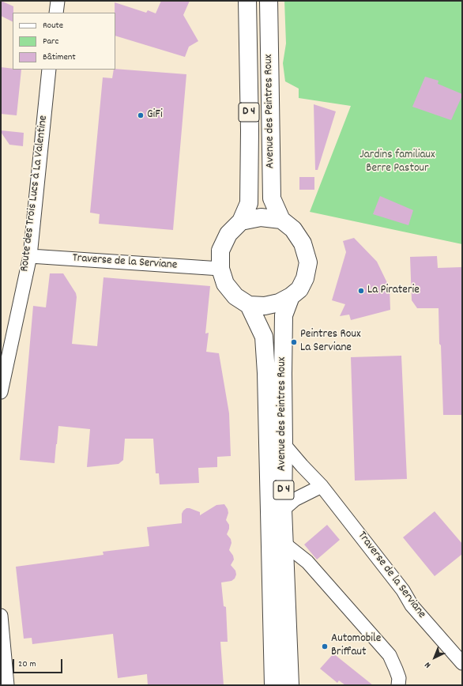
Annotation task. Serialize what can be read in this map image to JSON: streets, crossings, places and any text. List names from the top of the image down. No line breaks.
{"streets":{"main road":["Avenue des Peintres Roux","D 4"],"street":["Route des Trois Lucs à La Valentine","Traverse de la Serviane"]},"crossings":[["Avenue des Peintres Roux","Traverse de la Serviane"],["Route des Trois Lucs à La Valentine","Traverse de la Serviane"]],"parks":["Jardins familiaux Berre Pastour"],"places":["GiFi","La Piraterie","Peintres Roux La Serviane","Automobile Briffaut"],"legend":["Route","Parc","Bâtiment"],"scale_bar":"20 m","north":"bottom left"}
